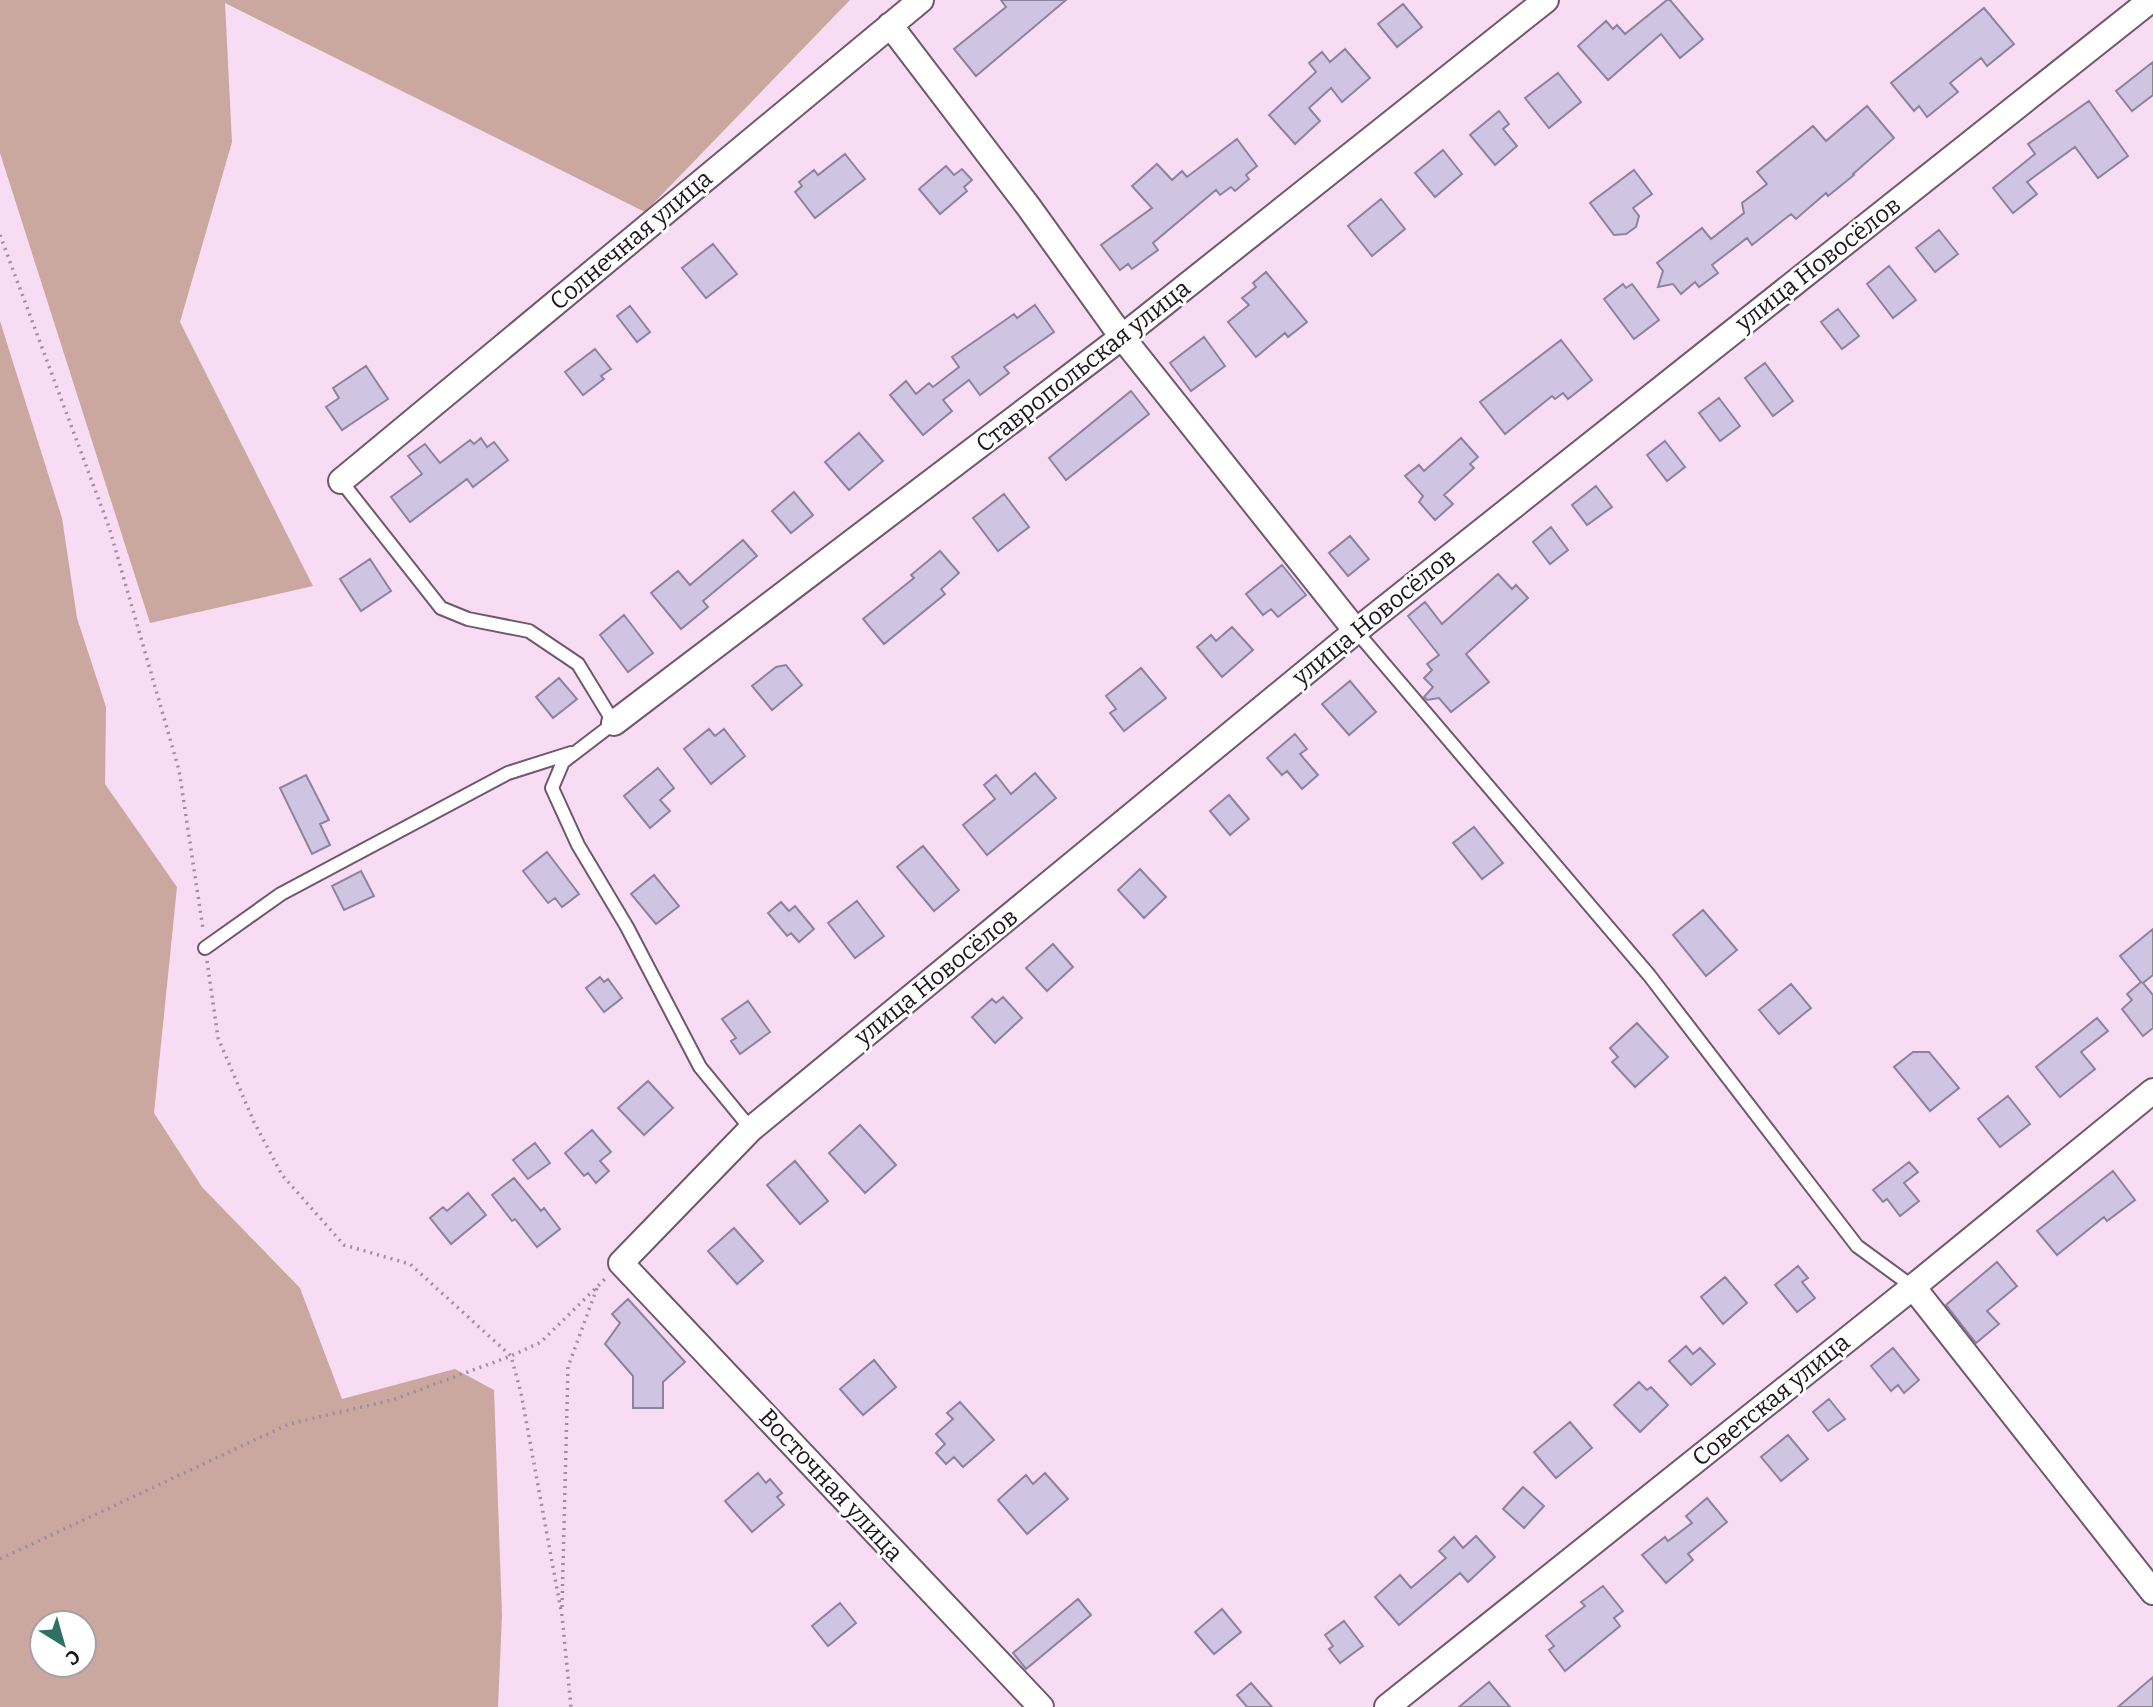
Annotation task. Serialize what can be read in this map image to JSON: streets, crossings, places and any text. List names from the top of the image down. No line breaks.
{"streets":{"street":["Солнечная улица","улица Новосёлов","Ставропольская улица","Советская улица","Восточная улица"]},"crossings":[["улица Новосёлов","Восточная улица"]],"north":"bottom right"}
